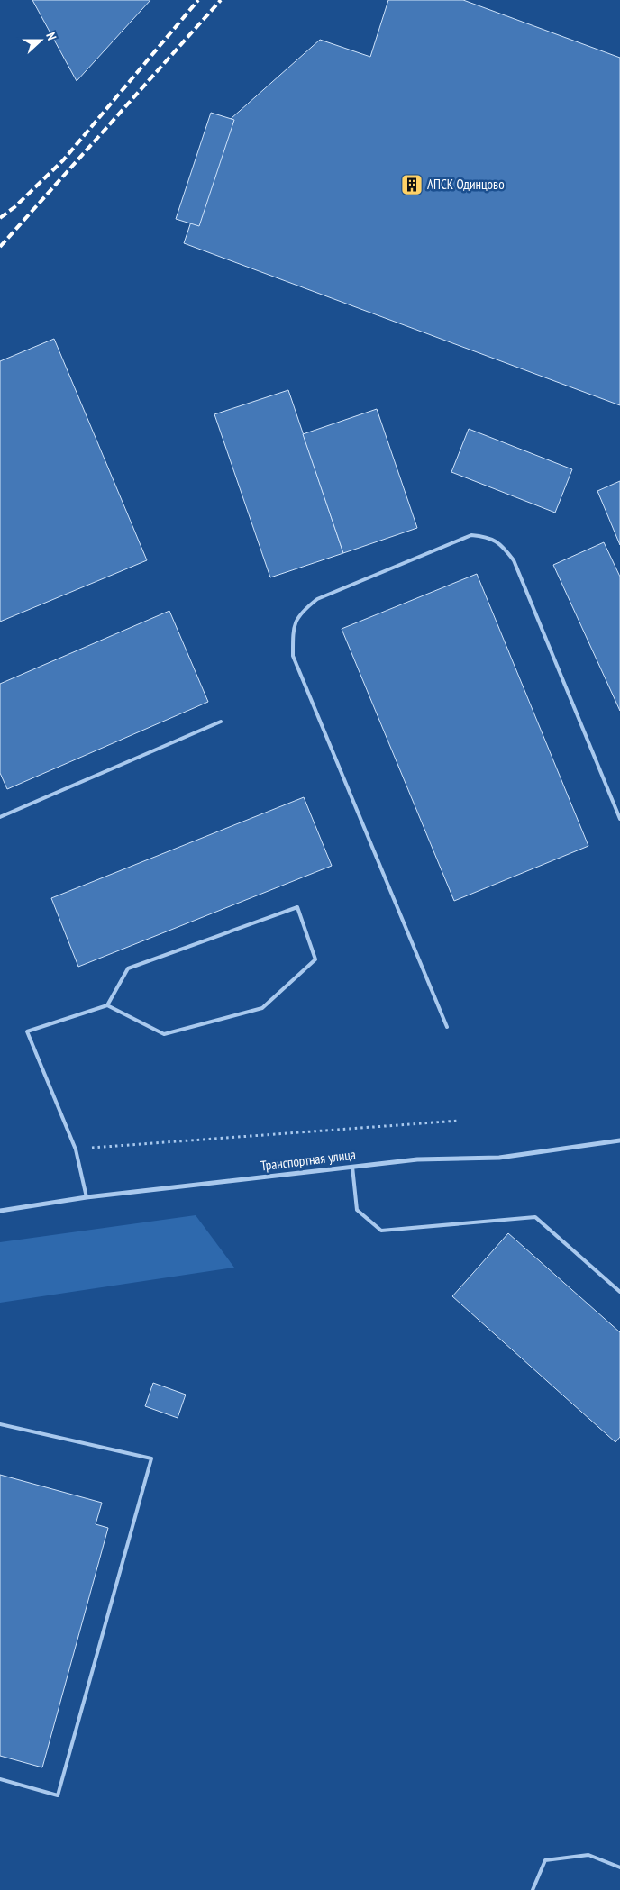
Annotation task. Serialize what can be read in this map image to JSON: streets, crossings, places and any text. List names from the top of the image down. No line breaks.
{"streets":{"street":["Транспортная улица"]},"places":{"building":["АПСК Одинцово"]},"north":"right"}
